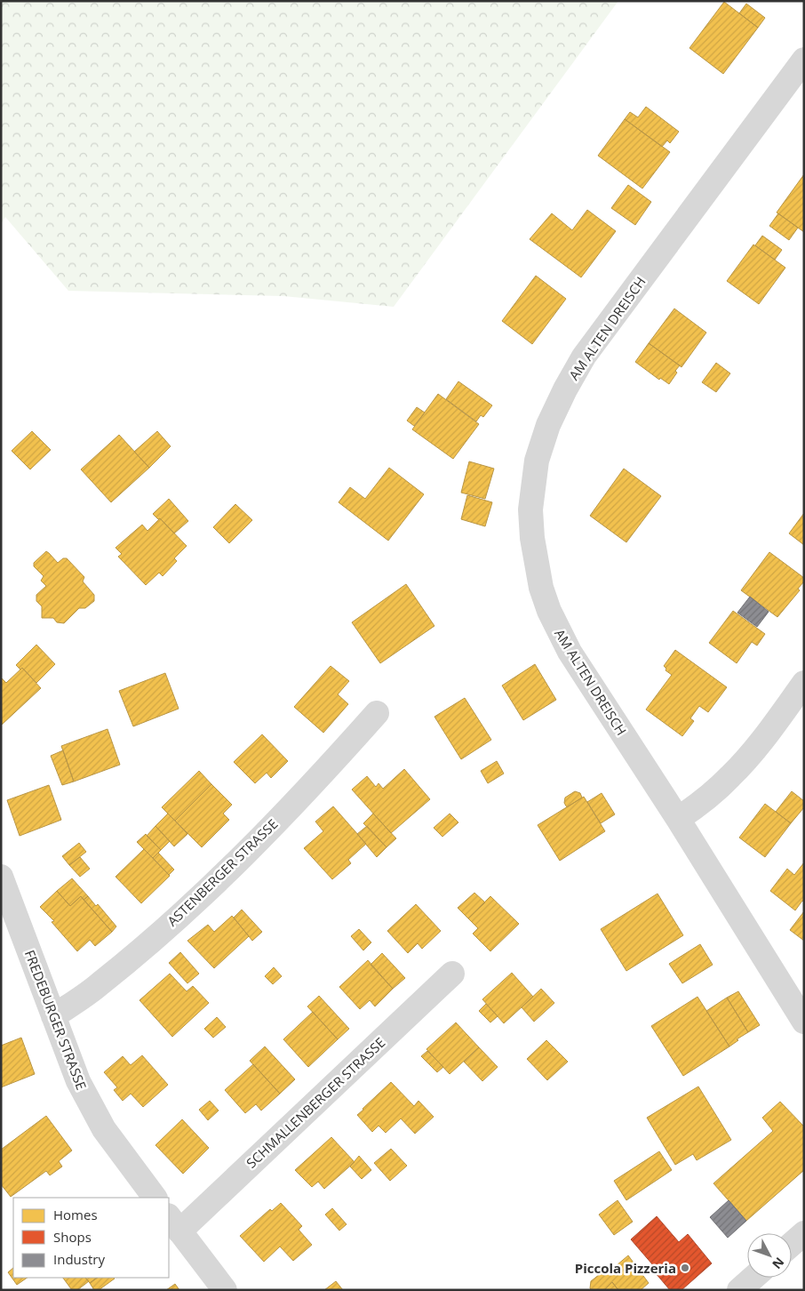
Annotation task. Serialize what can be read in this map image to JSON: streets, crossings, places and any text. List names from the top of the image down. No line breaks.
{"streets":{"street":["AM ALTEN DREISCH","ASTENBERGER STRASSE","FREDEBURGER STRASSE","SCHMALLENBERGER STRASSE"]},"crossings":[["ASTENBERGER STRASSE","FREDEBURGER STRASSE"]],"places":["Piccola Pizzeria"],"legend":["Homes","Shops","Industry"],"north":"bottom right"}
